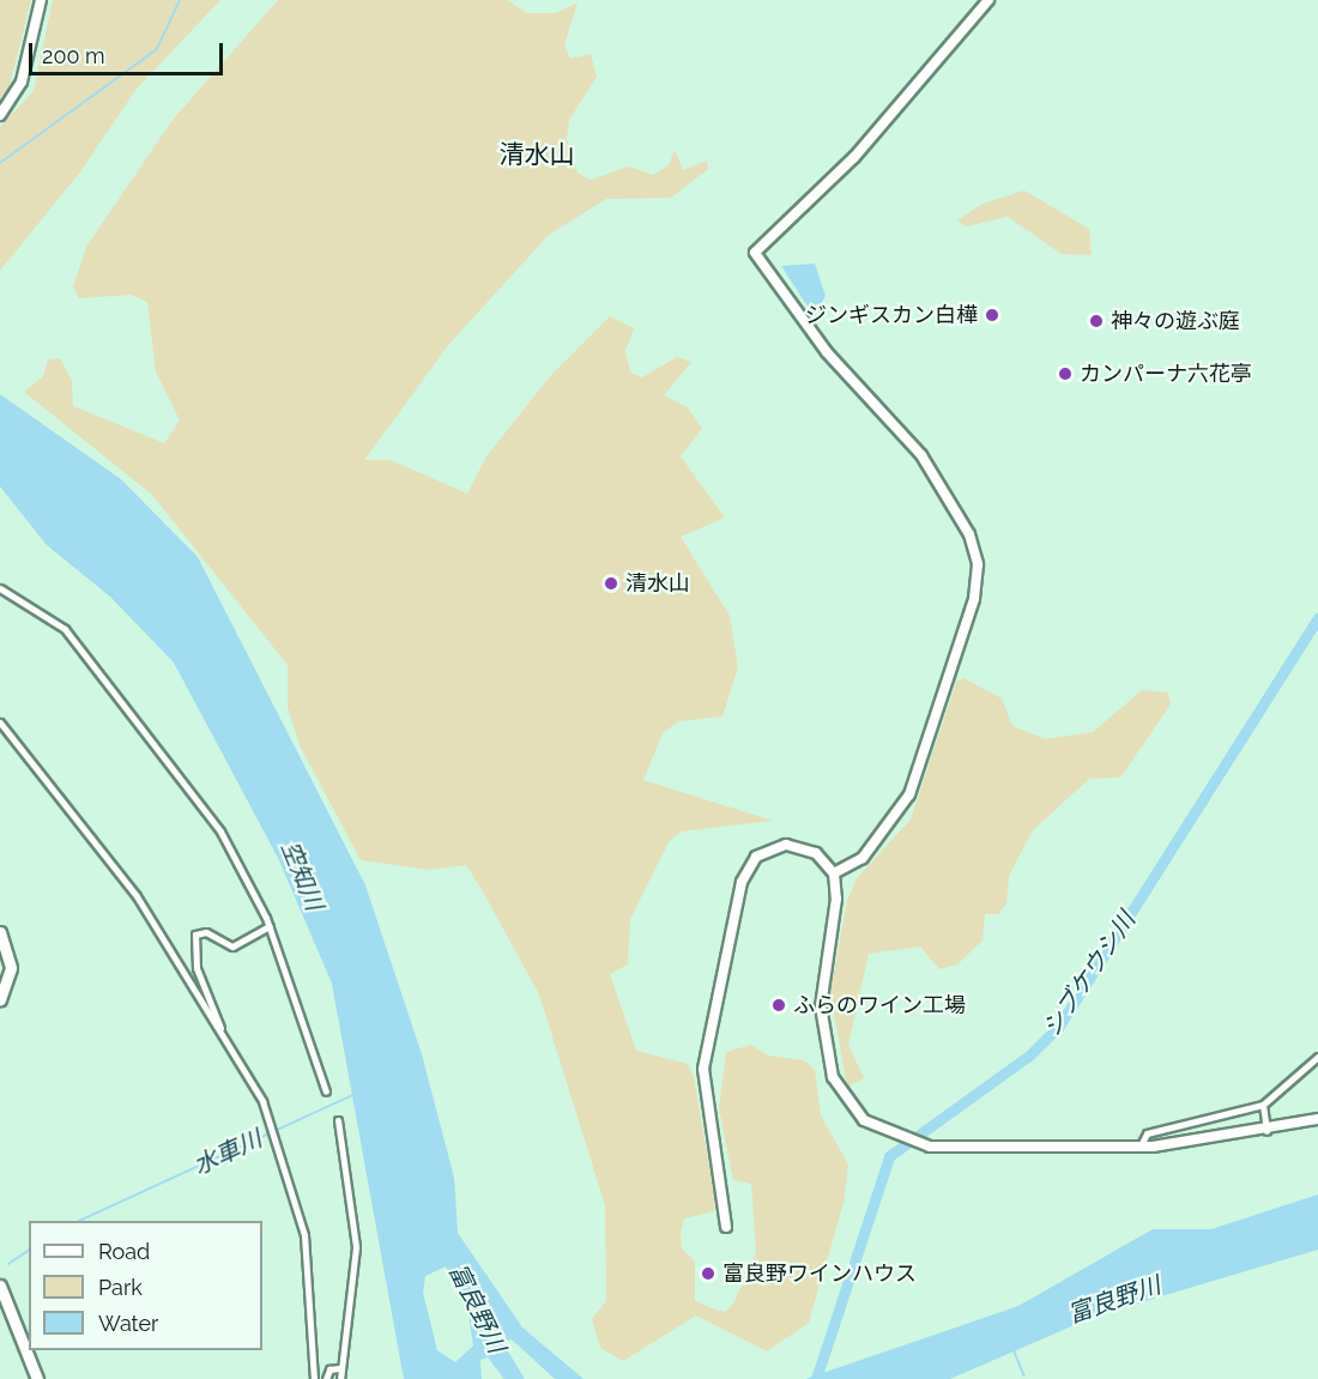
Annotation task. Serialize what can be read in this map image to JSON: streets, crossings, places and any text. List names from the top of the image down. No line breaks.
{"districts":["清水山"],"water":["空知川","シブケウシ川","水車川","富良野川"],"places":["ジンギスカン白樺","神々の遊ぶ庭","カンパーナ六花亭","清水山","ふらのワイン工場","富良野ワインハウス"],"legend":["Road","Park","Water"],"scale_bar":"200 m"}
